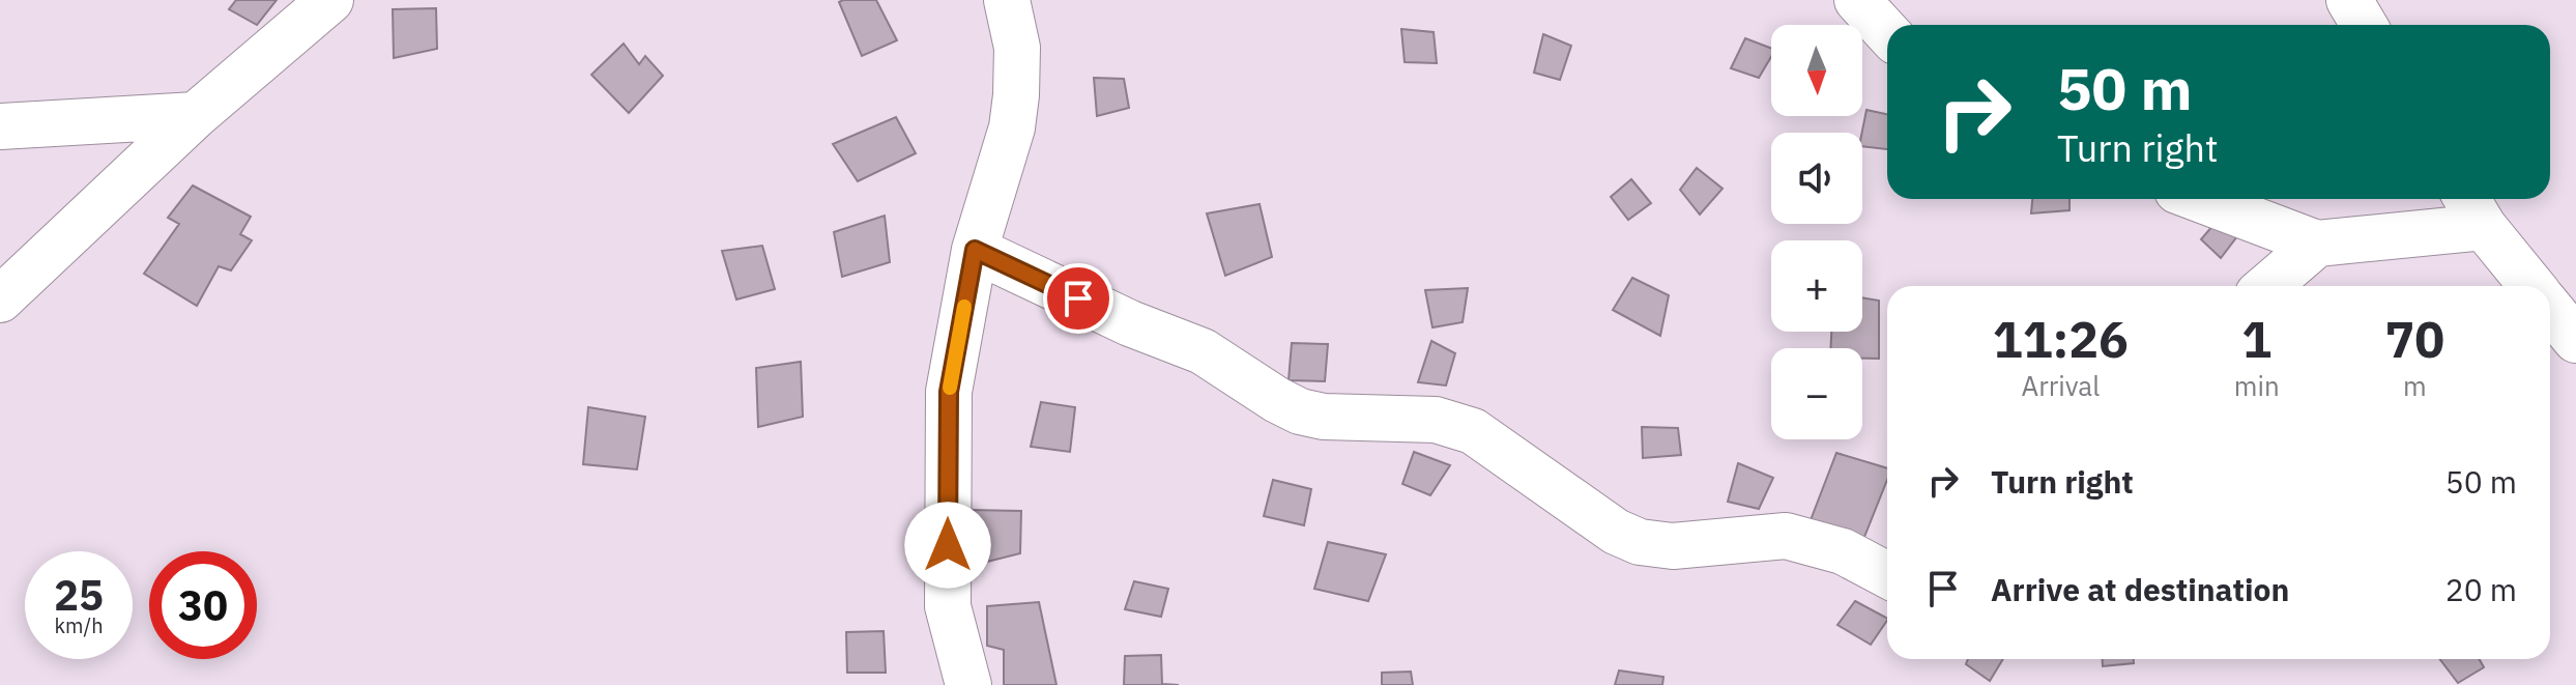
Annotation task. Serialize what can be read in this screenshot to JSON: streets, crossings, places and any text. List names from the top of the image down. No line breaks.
{"north":"bottom","page":{"map_buttons":["+","−"],"turn":["50 m","Turn right"],"eta":["11:26","Arrival","1","min","70","m"],"list":[{"name":"Turn right","value":"50 m"},{"name":"Arrive at destination","value":"20 m"}],"speed":"25 km/h","limit":"30"}}
